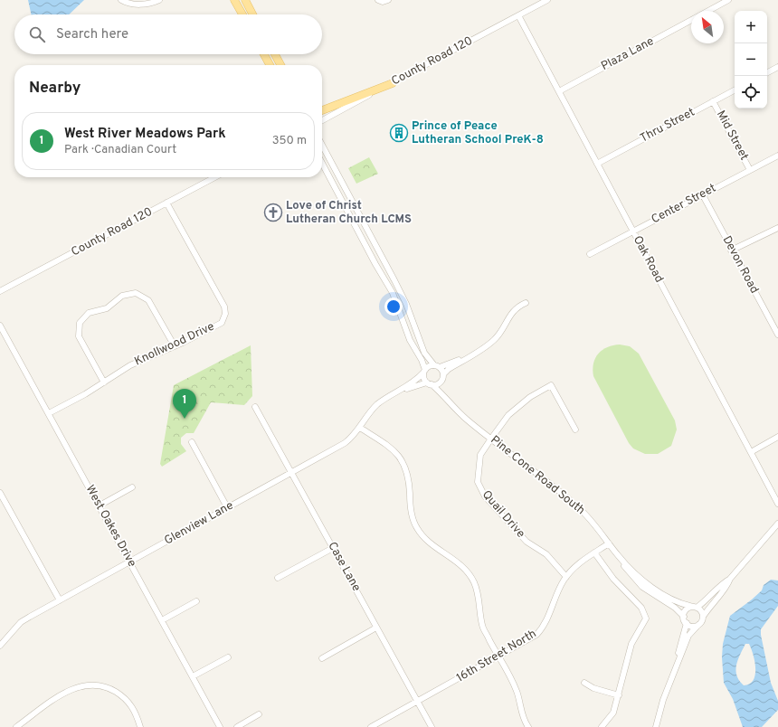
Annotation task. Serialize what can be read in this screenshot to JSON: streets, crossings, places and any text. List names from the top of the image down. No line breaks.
{"streets":{"street":["Plaza Lane","County Road 120","Thru Street","Mid Street","Center Street","Oak Road","Devon Road","Knollwood Drive","Pine Cone Road South","Quail Drive","Glenview Lane","West Oakes Drive","Case Lane","16th Street North"]},"crossings":[["Plaza Lane","Oak Road"],["County Road 120","Oak Road"],["County Road 120","Knollwood Drive"],["Thru Street","Mid Street"],["Thru Street","Oak Road"],["Mid Street","Center Street"],["Center Street","Oak Road"],["Center Street","Devon Road"],["Knollwood Drive","West Oakes Drive"],["Pine Cone Road South","Quail Drive"],["Pine Cone Road South","Glenview Lane"],["Pine Cone Road South","16th Street North"],["Quail Drive","16th Street North"],["Glenview Lane","West Oakes Drive"],["Glenview Lane","Case Lane"],["Case Lane","16th Street North"]],"places":{"building":["Prince of Peace Lutheran School PreK-8"],"church":["Love of Christ Lutheran Church LCMS"]},"north":"top left","page":{"map_buttons":["+","−"],"search":"Search here","heading":"Nearby","list":[{"mark":"1","name":"West River Meadows Park","note":"Park · Canadian Court","value":"350 m"}],"pins":"1"}}
